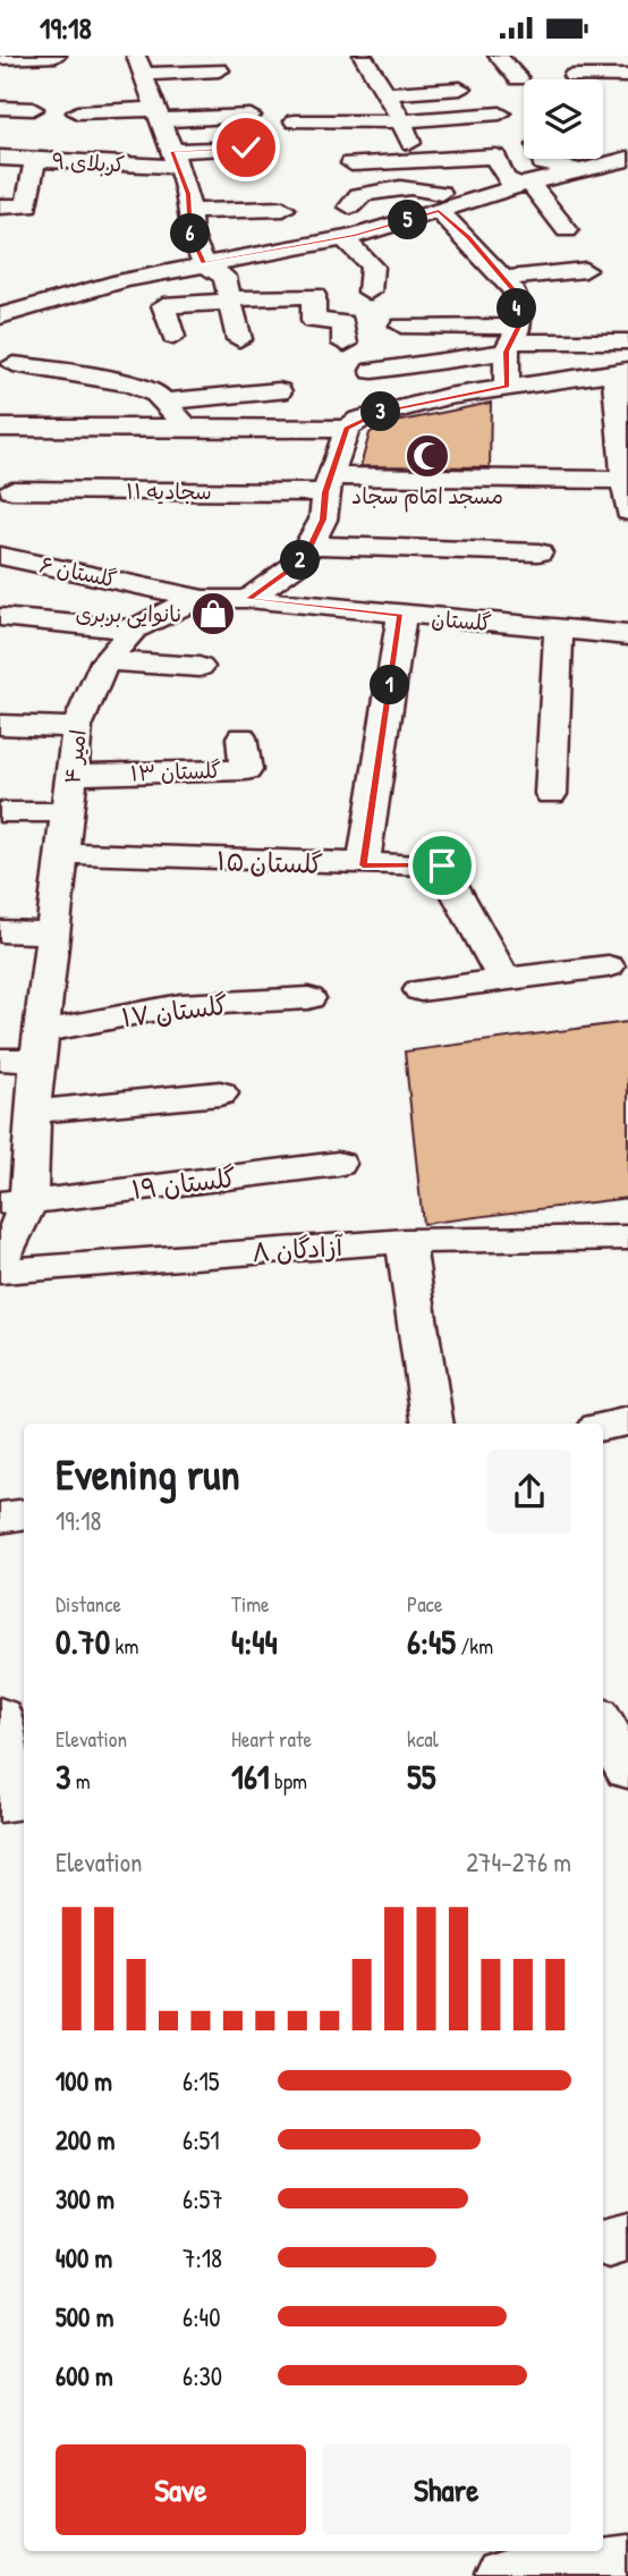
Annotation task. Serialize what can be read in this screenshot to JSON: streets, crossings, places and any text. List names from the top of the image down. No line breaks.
{"streets":{"street":["کربلای ۹","سجادیه ۱۱","گلستان ۶","گلستان","امیر ۴","گلستان ۱۳","گلستان ۱۵","گلستان ۱۷","گلستان ۱۹","آزادگان ۸"]},"crossings":[["گلستان ۶","امیر ۴"],["گلستان","امیر ۴"],["امیر ۴","گلستان ۱۳"],["امیر ۴","گلستان ۱۵"],["امیر ۴","گلستان ۱۷"],["امیر ۴","گلستان ۱۹"]],"places":{"mosque":["مسجد امام سجاد"],"shop":["نانوایی بربری"]},"page":{"status":"19:18","pins":["5","6","4","3","2","1"],"heading":["Evening run","19:18"],"stats":[["Distance","0.70 km"],["Time","4:44"],["Pace","6:45 /km"],["Elevation","3 m"],["Heart rate","161 bpm"],["kcal","55"]],"chart":["Elevation","274–276 m"],"list":[{"name":"100 m","note":"6:15"},{"name":"200 m","note":"6:51"},{"name":"300 m","note":"6:57"},{"name":"400 m","note":"7:18"},{"name":"500 m","note":"6:40"},{"name":"600 m","note":"6:30"}],"buttons":["Save","Share"]}}
